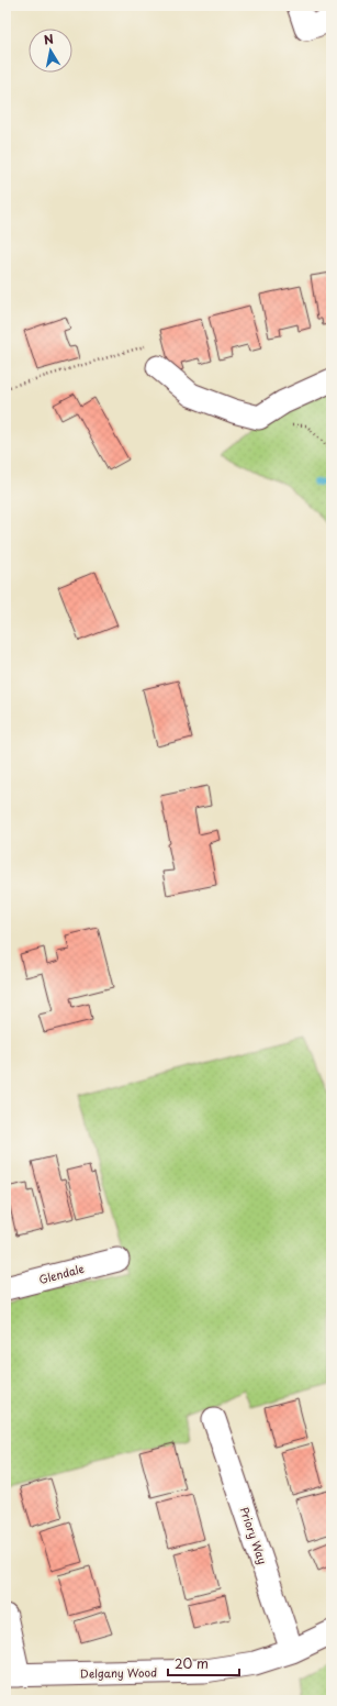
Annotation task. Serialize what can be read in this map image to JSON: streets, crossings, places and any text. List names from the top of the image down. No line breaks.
{"streets":{"street":["Glendale","Priory Way","Delgany Wood"]},"crossings":[["Priory Way","Delgany Wood"]],"scale_bar":"20 m","north":"top"}
